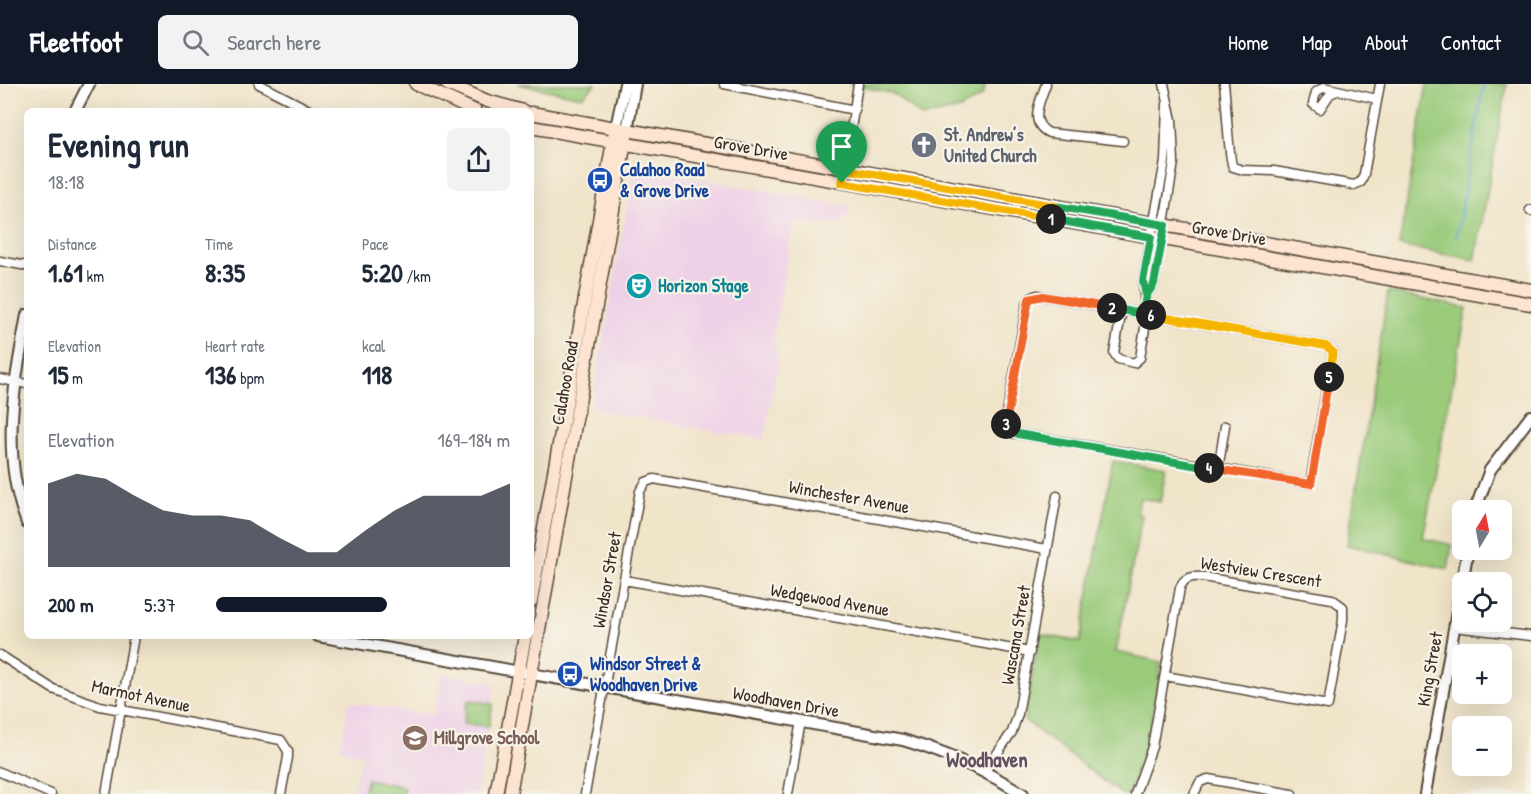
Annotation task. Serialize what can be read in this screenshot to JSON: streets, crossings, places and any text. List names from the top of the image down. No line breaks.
{"streets":{"main road":["Grove Drive","Calahoo Road"],"street":["Winchester Avenue","Westview Crescent","Windsor Street","Wedgewood Avenue","Wascana Street","King Street","Marmot Avenue","Woodhaven Drive"]},"crossings":[["Grove Drive","Calahoo Road"],["Calahoo Road","Woodhaven Drive"],["Winchester Avenue","Windsor Street"],["Winchester Avenue","Wascana Street"],["Windsor Street","Wedgewood Avenue"],["Windsor Street","Woodhaven Drive"],["Wedgewood Avenue","Wascana Street"],["Wascana Street","Woodhaven Drive"]],"districts":["Woodhaven"],"places":{"church":["St. Andrew’s United Church"],"bus stop":["Calahoo Road & Grove Drive","Windsor Street & Woodhaven Drive"],"theatre":["Horizon Stage"],"school or university":["Millgrove School"]},"north":"top","page":{"header":"Fleetfoot","search":"Search here","nav":["Home","Map","About","Contact"],"heading":["Evening run","18:18"],"pins":["1","2","6","5","3","4"],"stats":[["Distance","1.61 km"],["Time","8:35"],["Pace","5:20 /km"],["Elevation","15 m"],["Heart rate","136 bpm"],["kcal","118"]],"chart":["Elevation","169–184 m"],"map_buttons":["+","−"],"list":[{"name":"200 m","note":"5:37"}]}}
